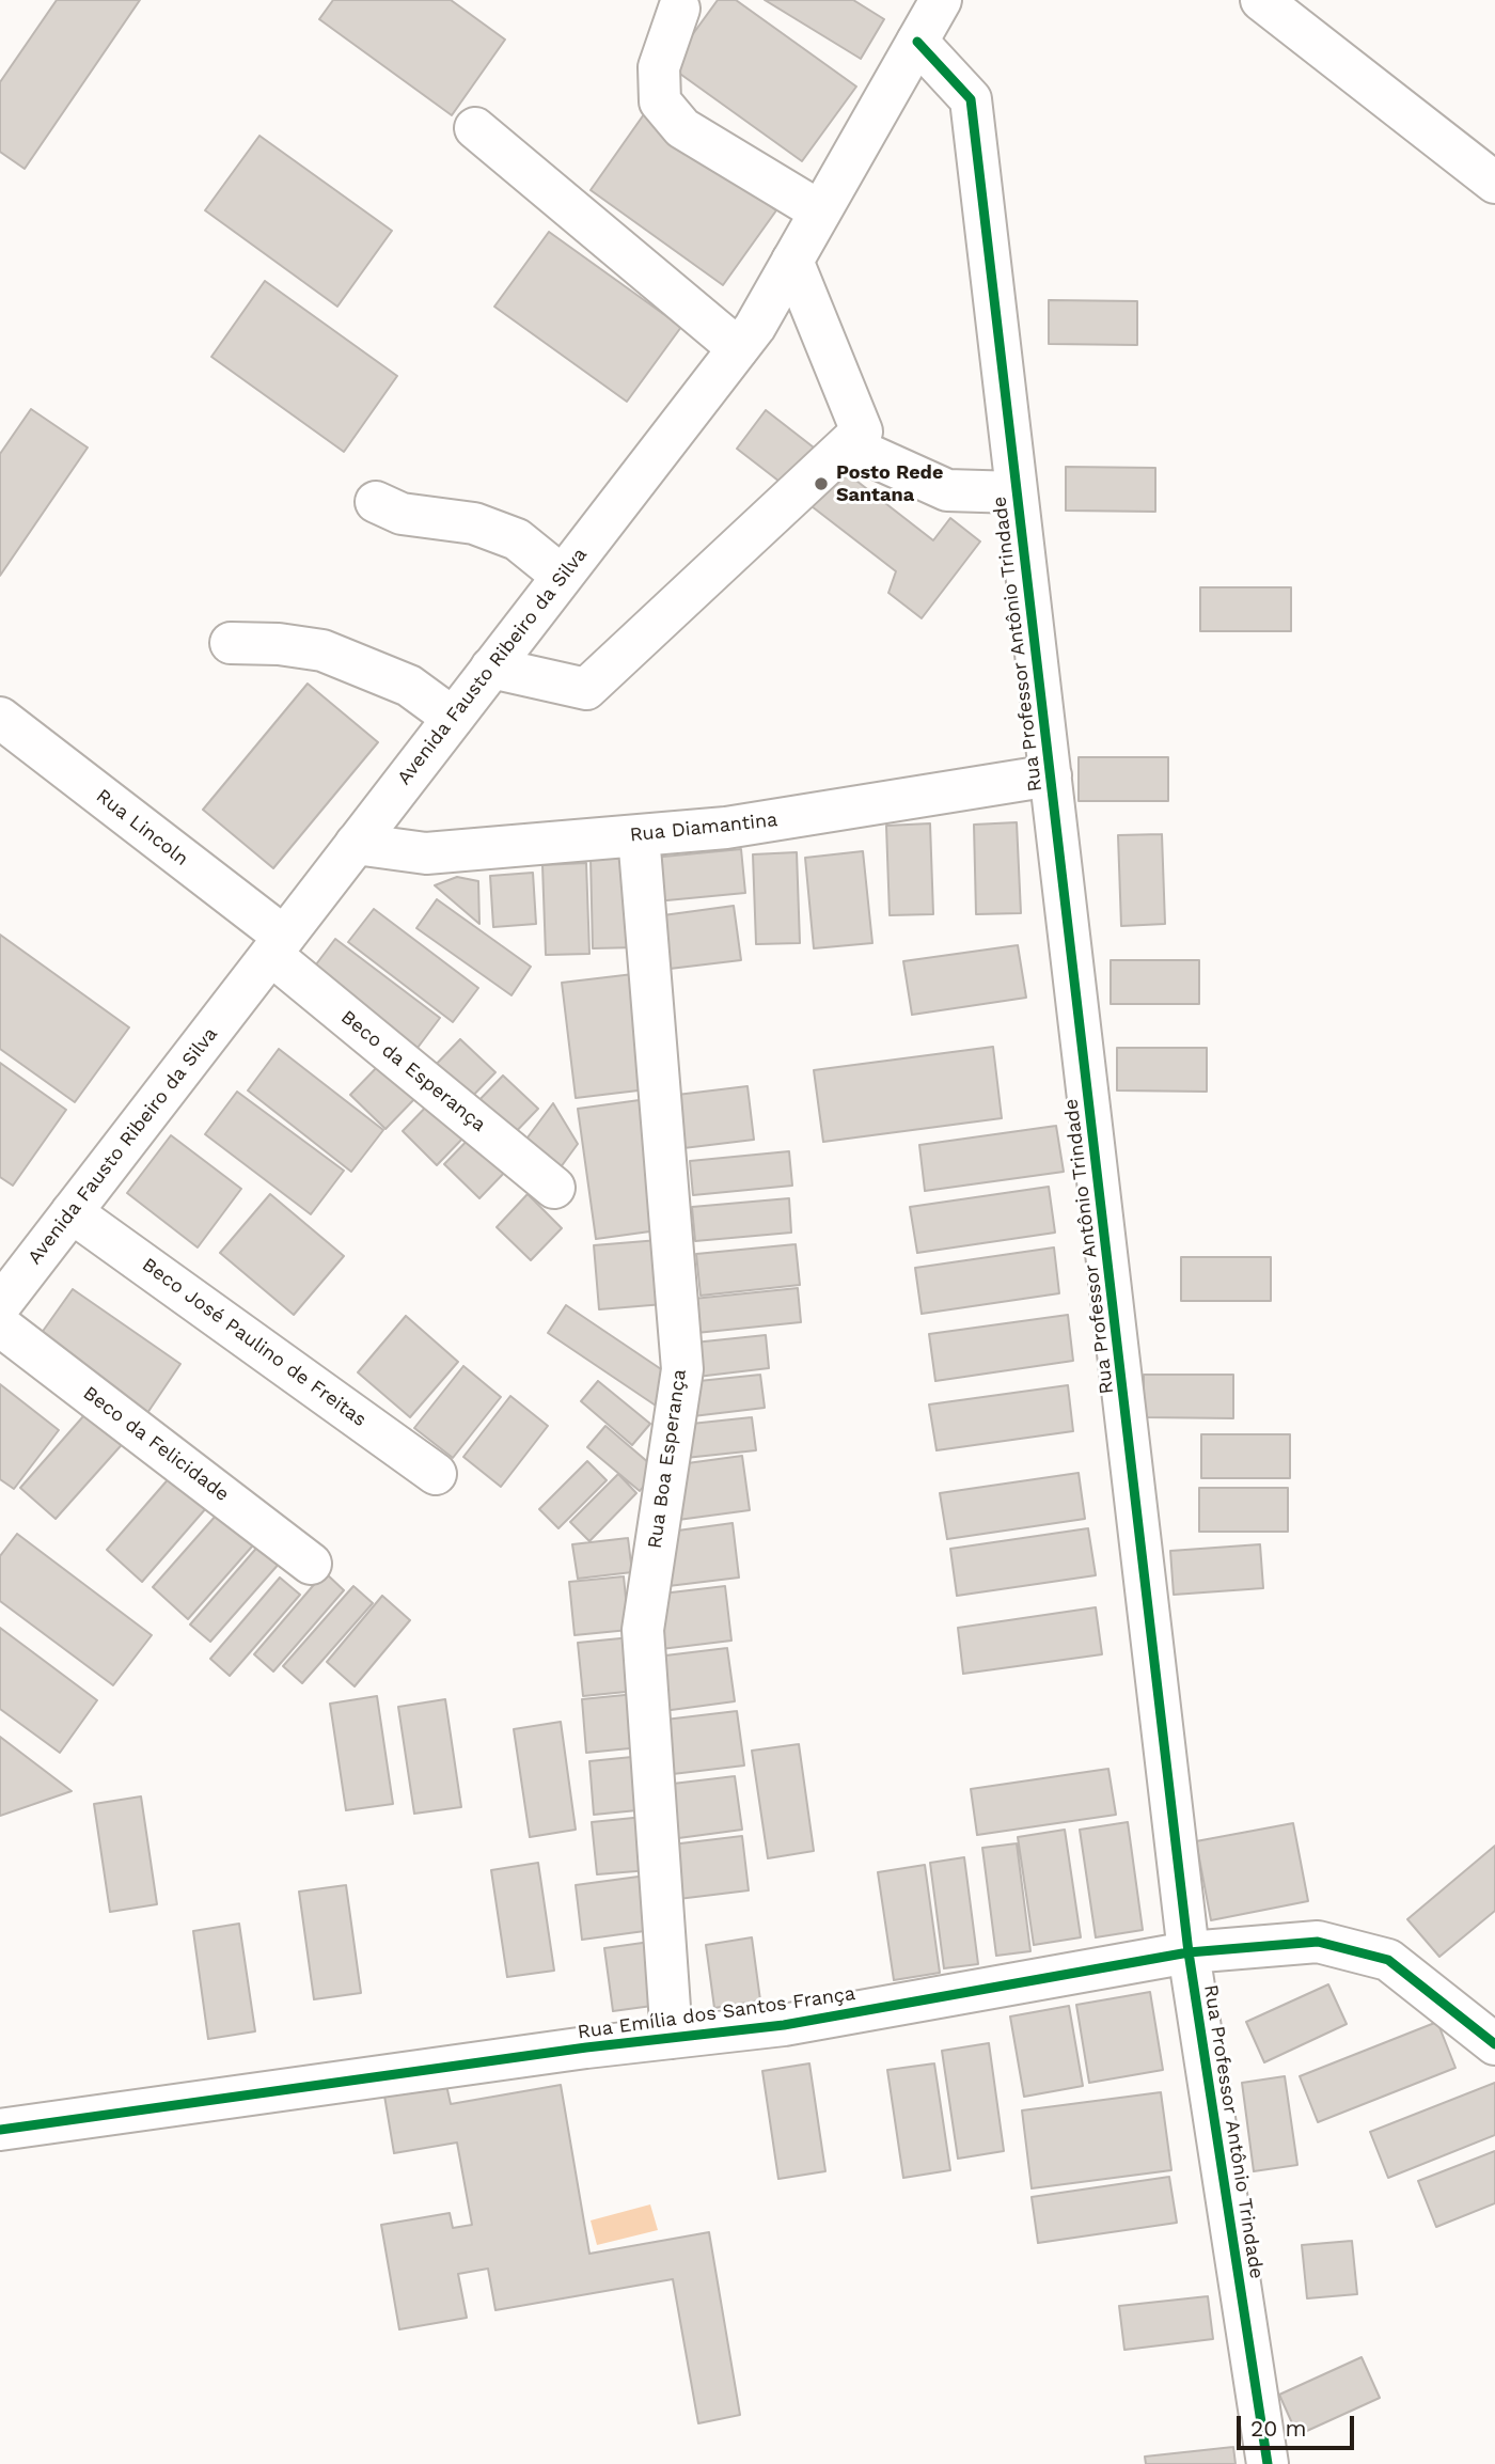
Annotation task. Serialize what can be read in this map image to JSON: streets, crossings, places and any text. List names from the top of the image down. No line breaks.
{"streets":{"street":["Rua Professor Antônio Trindade","Avenida Fausto Ribeiro da Silva","Rua Lincoln","Rua Diamantina","Beco da Esperança","Beco José Paulino de Freitas","Beco da Felicidade","Rua Boa Esperança","Rua Emília dos Santos França"]},"crossings":[["Rua Professor Antônio Trindade","Avenida Fausto Ribeiro da Silva"],["Rua Professor Antônio Trindade","Rua Diamantina"],["Rua Professor Antônio Trindade","Rua Emília dos Santos França"],["Avenida Fausto Ribeiro da Silva","Rua Lincoln"],["Avenida Fausto Ribeiro da Silva","Rua Diamantina"],["Avenida Fausto Ribeiro da Silva","Beco da Esperança"],["Avenida Fausto Ribeiro da Silva","Beco José Paulino de Freitas"],["Rua Lincoln","Beco da Esperança"],["Rua Diamantina","Rua Boa Esperança"],["Rua Boa Esperança","Rua Emília dos Santos França"]],"places":["Posto Rede Santana"],"scale_bar":"20 m"}
